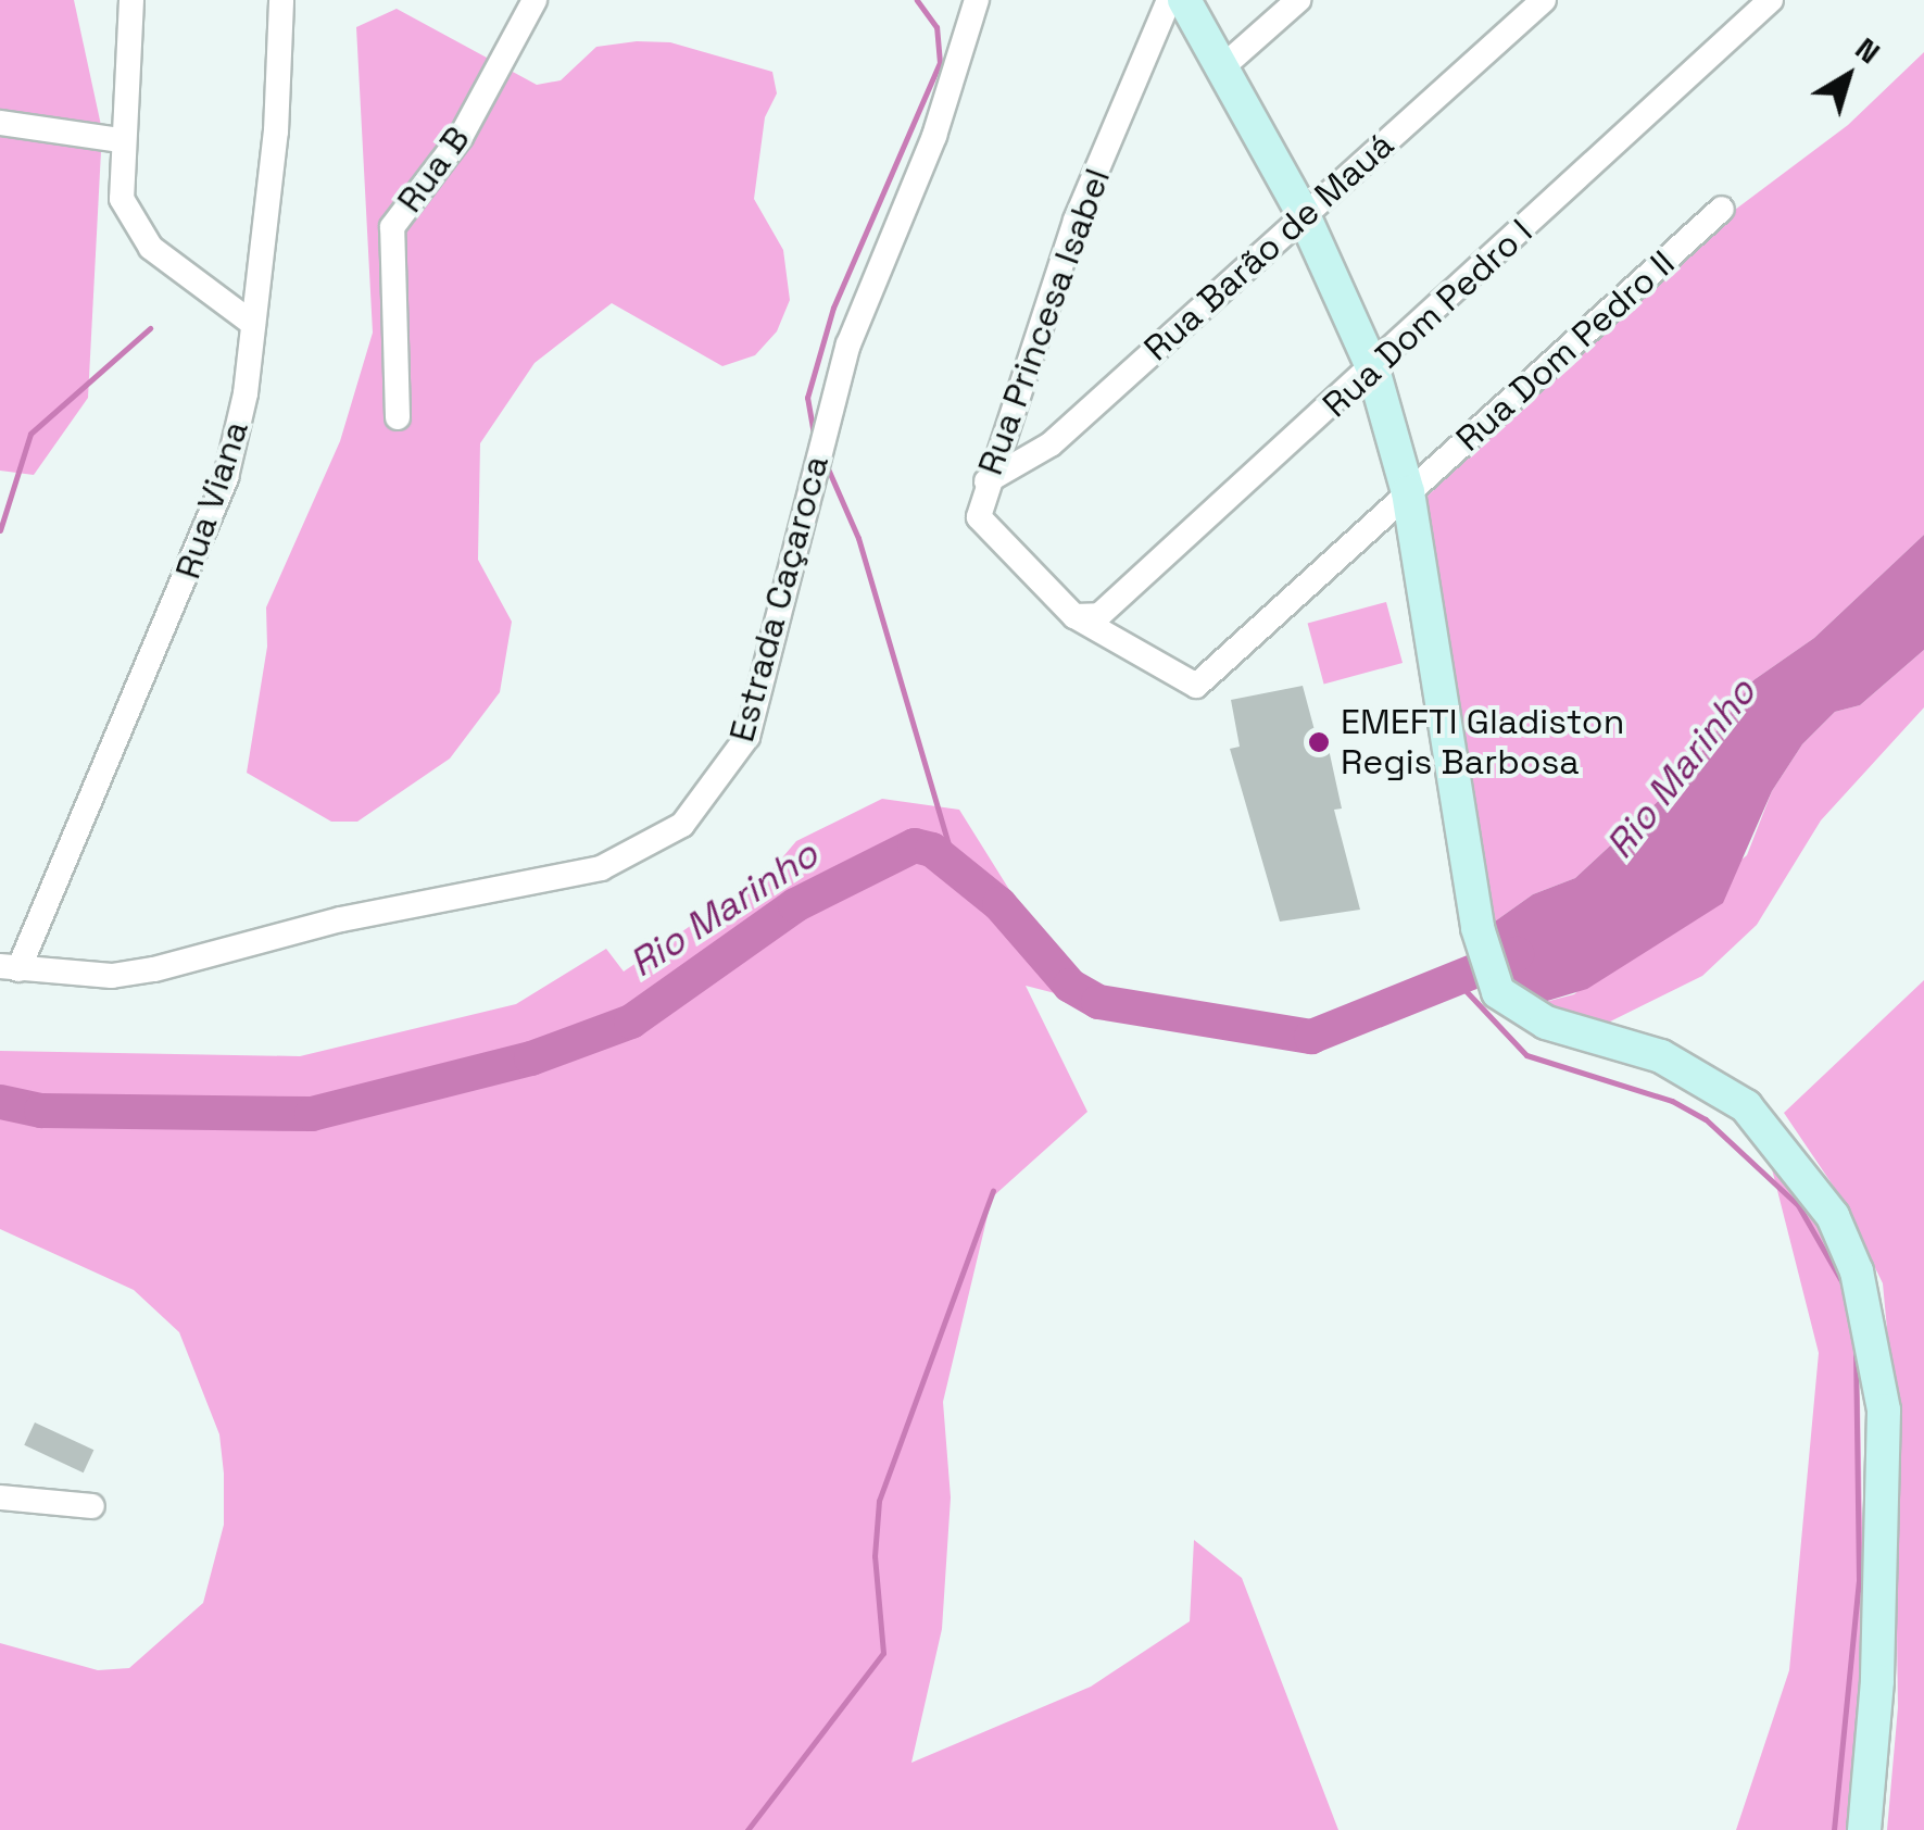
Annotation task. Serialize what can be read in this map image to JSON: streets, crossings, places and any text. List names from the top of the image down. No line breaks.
{"streets":{"street":["Rua B","Rua Barão de Mauá","Rua Dom Pedro I","Rua Princesa Isabel","Rua Dom Pedro II","Rua Viana","Estrada Caçaroca"]},"crossings":[["Rua Barão de Mauá","Rua Princesa Isabel"],["Rua Dom Pedro I","Rua Princesa Isabel"],["Rua Dom Pedro I","Rua Dom Pedro II"],["Rua Princesa Isabel","Rua Dom Pedro II"],["Rua Viana","Estrada Caçaroca"]],"water":["Rio Marinho"],"places":["EMEFTI Gladiston Regis Barbosa"],"north":"top right"}
